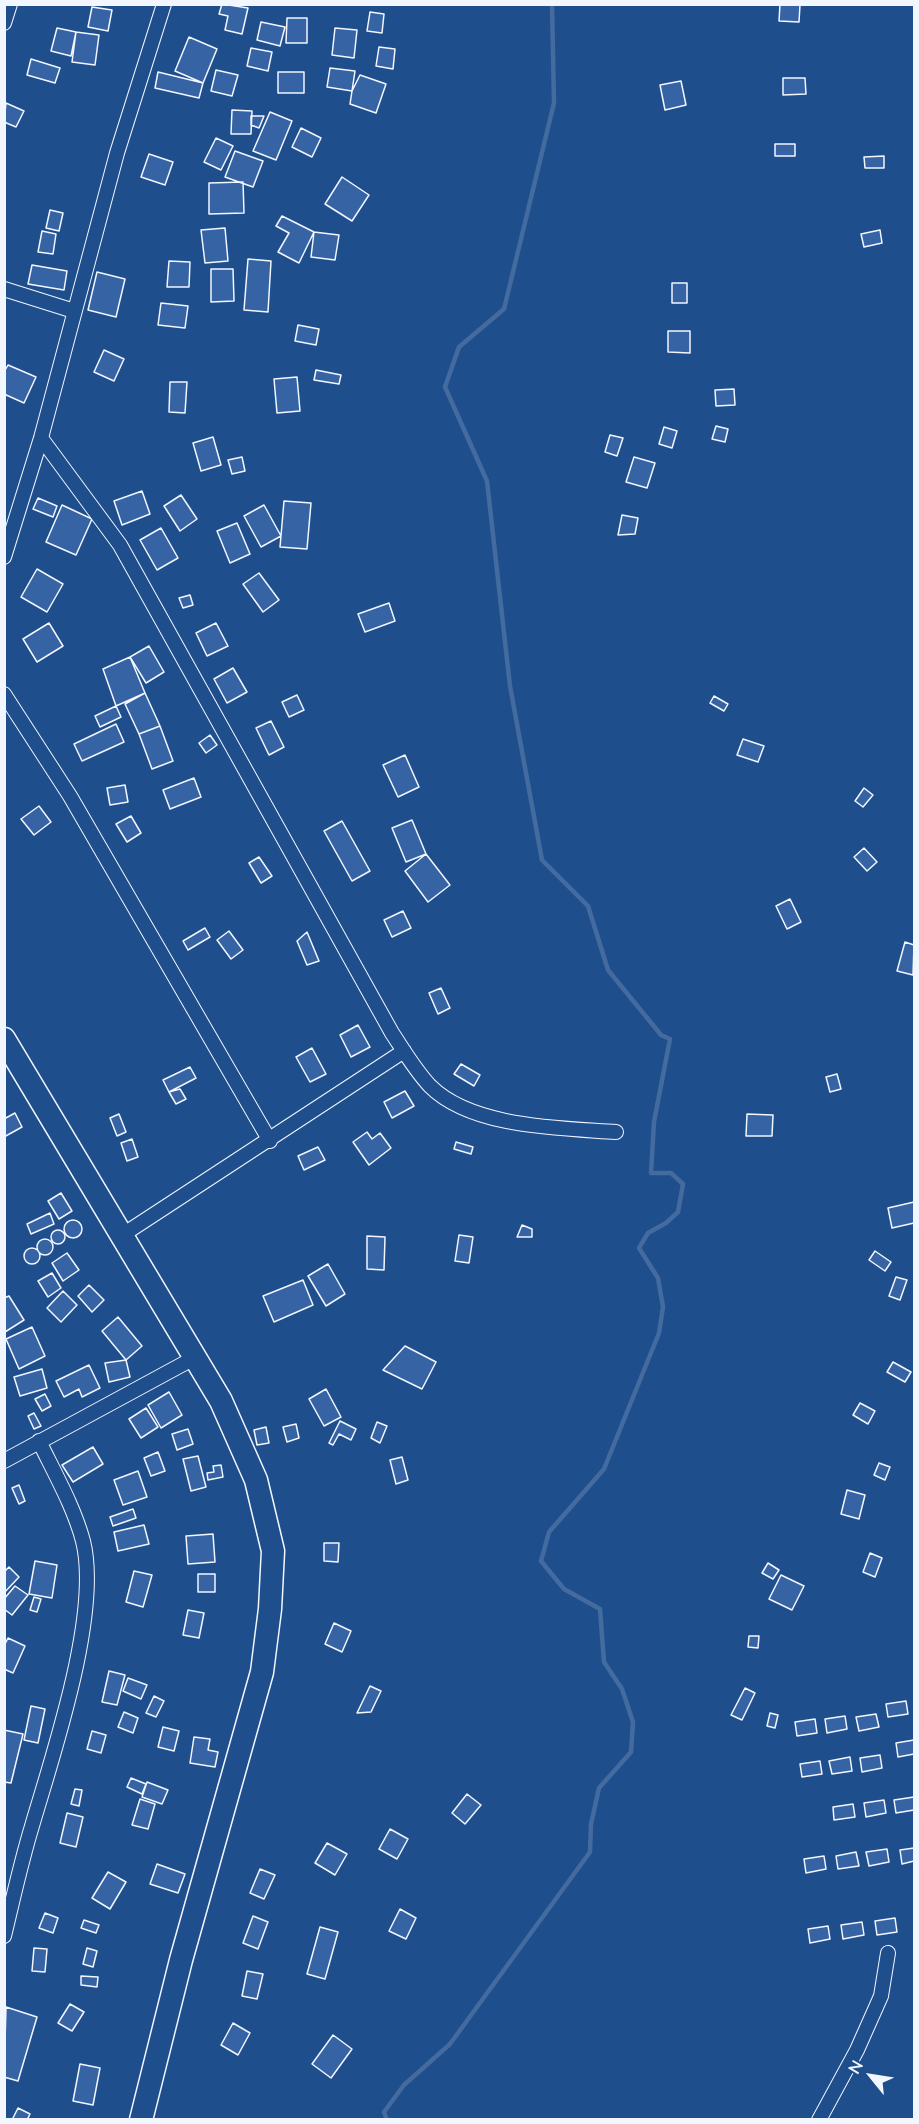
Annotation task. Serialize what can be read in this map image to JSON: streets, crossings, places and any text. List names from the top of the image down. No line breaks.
{"north":"top left"}
